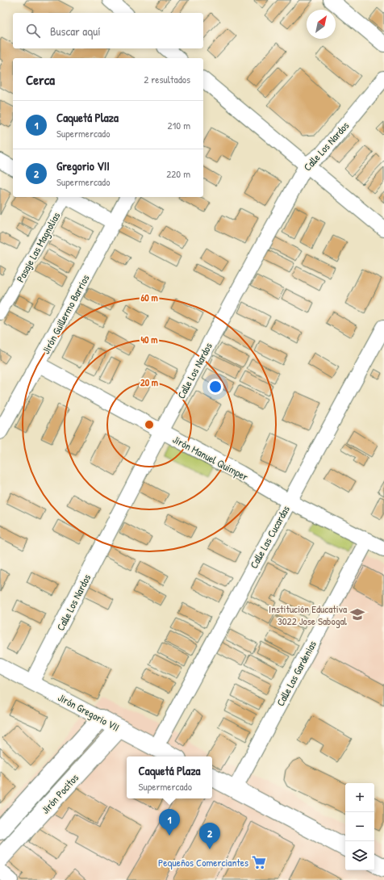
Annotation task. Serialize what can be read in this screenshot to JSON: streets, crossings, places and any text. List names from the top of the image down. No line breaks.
{"streets":{"street":["Calle Los Nardos","Pasaje Las Magnolias","Jirón Guillermo Barrios","Jirón Manuel Quimper","Calle Las Cucardas","Calle Las Gardenias","Jirón Gregorio VII","Jirón Pocitos"]},"crossings":[["Calle Los Nardos","Jirón Manuel Quimper"],["Calle Los Nardos","Jirón Gregorio VII"],["Jirón Guillermo Barrios","Jirón Manuel Quimper"],["Jirón Manuel Quimper","Calle Las Cucardas"],["Jirón Manuel Quimper","Calle Las Gardenias"],["Calle Las Cucardas","Jirón Gregorio VII"],["Jirón Gregorio VII","Jirón Pocitos"]],"places":{"school or university":["Institución Educativa 3022 Jose Sabogal"],"supermarket":["Pequeños Comerciantes"]},"north":"top right","page":{"search":"Buscar aquí","heading":["Cerca","2 resultados"],"list":[{"mark":"1","name":"Caquetá Plaza","note":"Supermercado","value":"210 m"},{"mark":"2","name":"Gregorio VII","note":"Supermercado","value":"220 m"}],"popup":["Caquetá Plaza","Supermercado"],"map_buttons":["+","−"],"pins":["1","2"]},"rings":["60 m","40 m","20 m"]}
